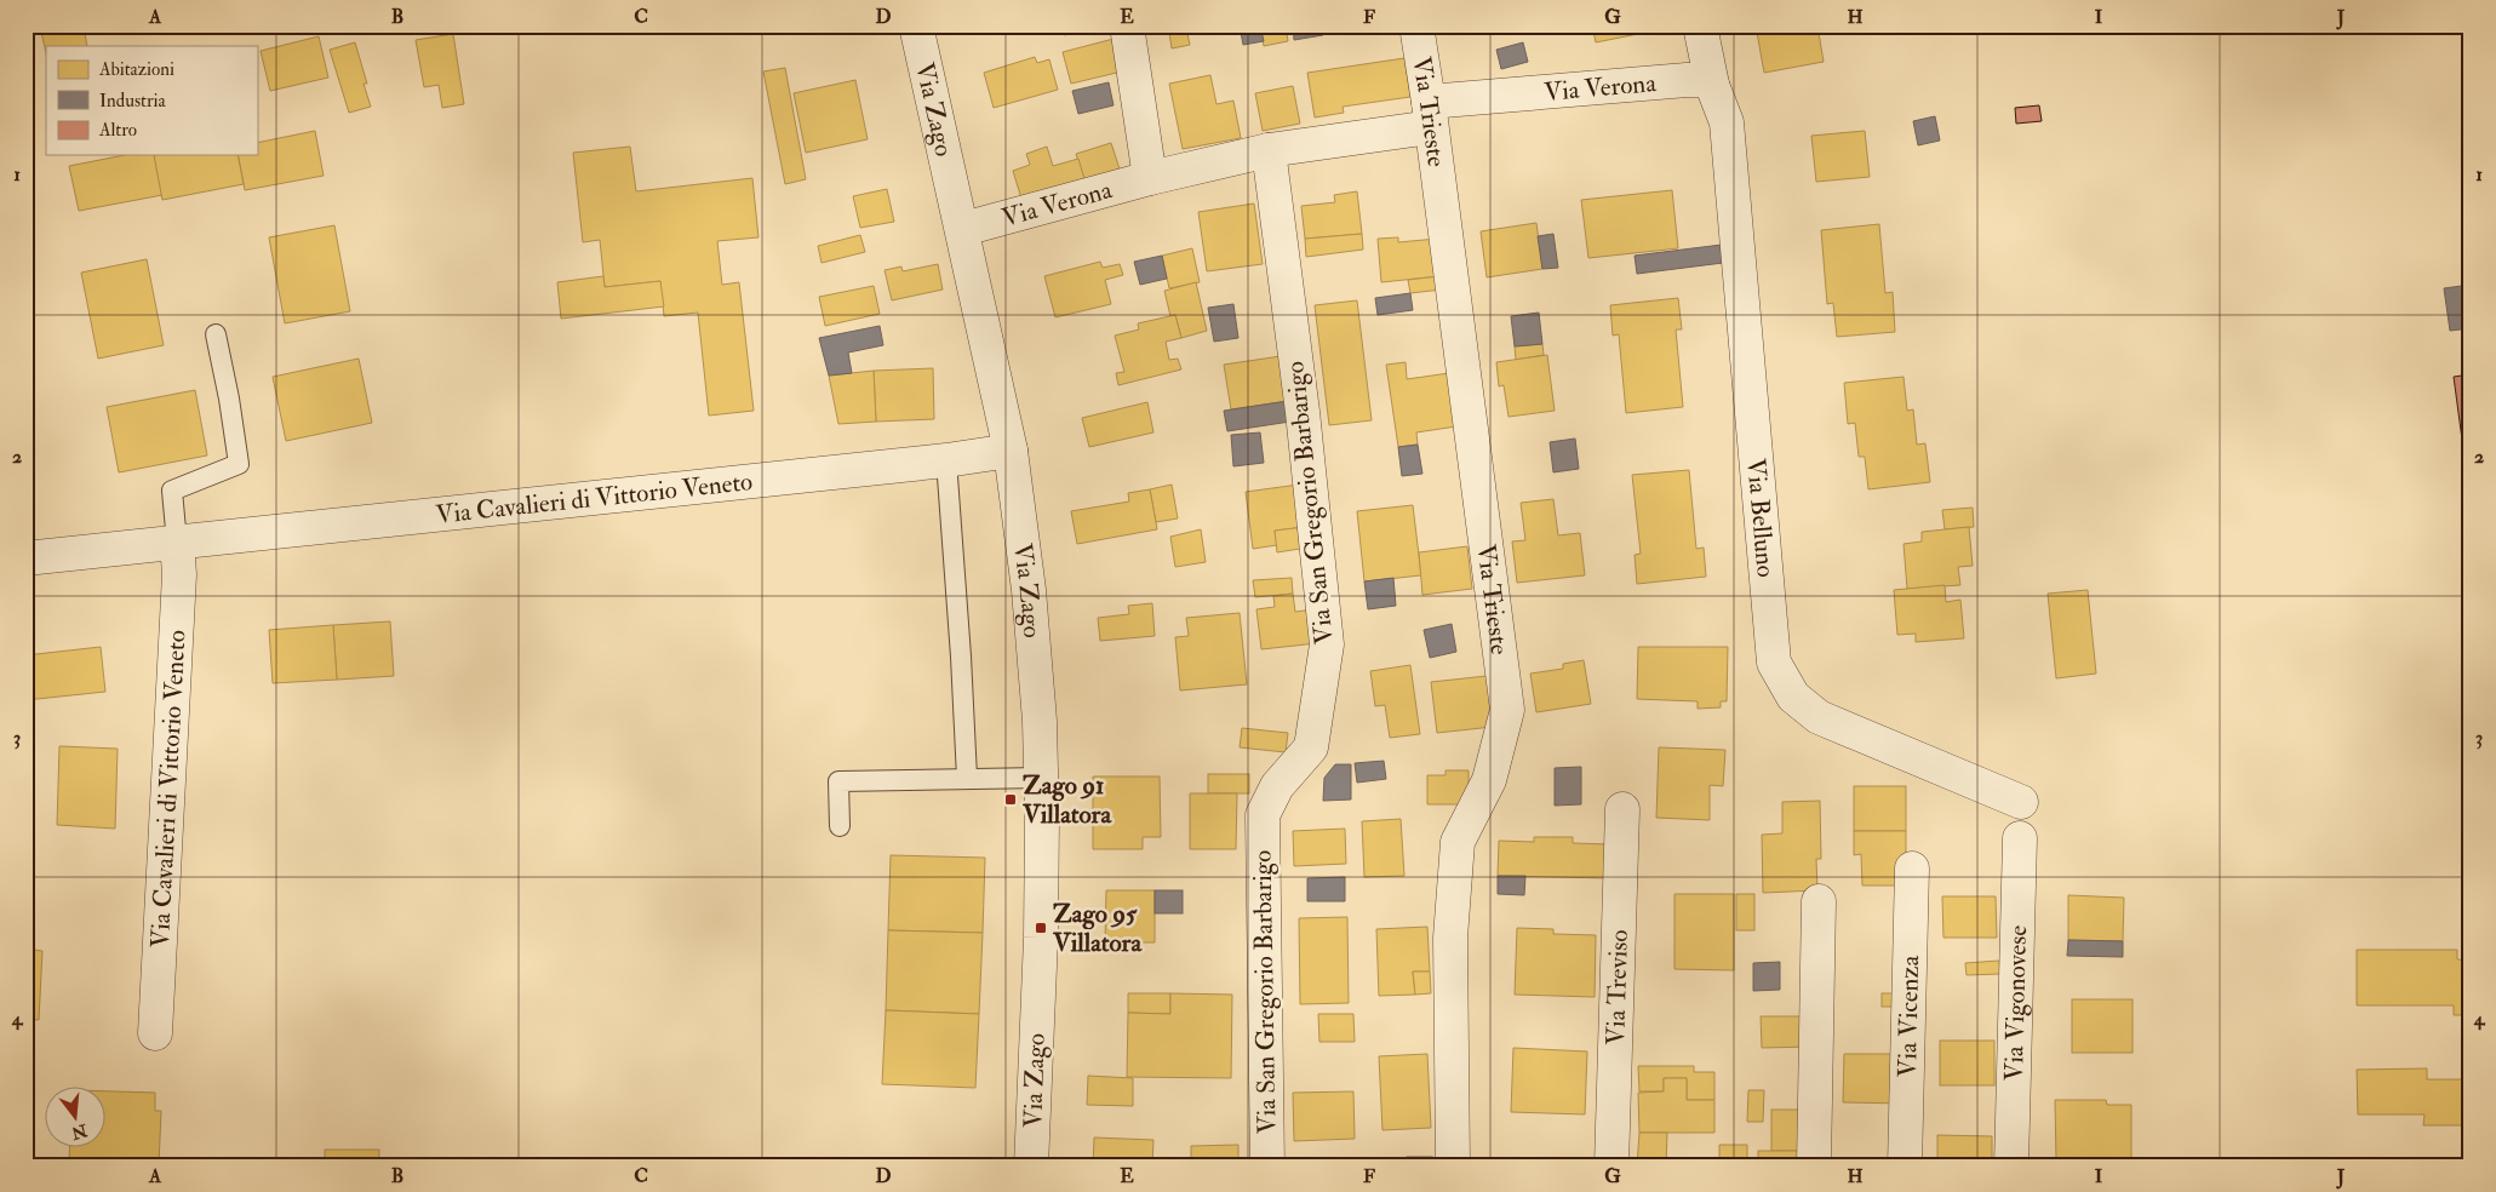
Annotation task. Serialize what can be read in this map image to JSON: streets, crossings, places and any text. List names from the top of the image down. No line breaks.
{"streets":{"street":["Via Verona","Via Zago","Via Trieste","Via Cavalieri di Vittorio Veneto","Via San Gregorio Barbarigo","Via Belluno","Via Treviso","Via Vigonovese","Via Vicenza"]},"crossings":[["Via Verona","Via Zago"],["Via Verona","Via Trieste"],["Via Verona","Via San Gregorio Barbarigo"],["Via Verona","Via Belluno"],["Via Zago","Via Cavalieri di Vittorio Veneto"]],"places":{"transit":["Zago 91 Villatora","Zago 95 Villatora"]},"legend":["Abitazioni","Industria","Altro"],"north":"bottom","grid":{"columns":["A","B","C","D","E","F","G","H","I","J"],"rows":["1","2","3","4"]}}
